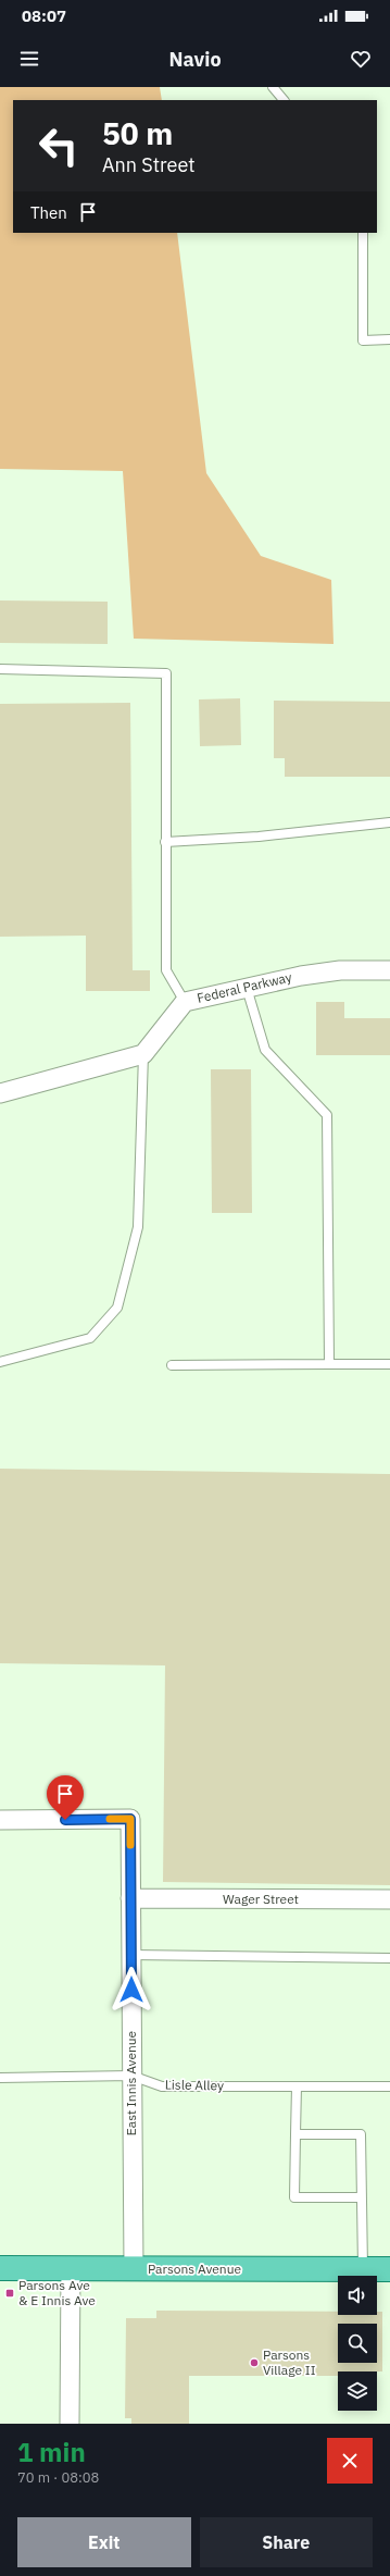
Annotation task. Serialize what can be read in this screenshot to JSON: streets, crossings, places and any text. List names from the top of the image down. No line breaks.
{"streets":{"main road":["Parsons Avenue"],"street":["Federal Parkway","Wager Street","East Innis Avenue"],"lane":["Lisle Alley"]},"crossings":[["Wager Street","East Innis Avenue"],["East Innis Avenue","Lisle Alley"],["East Innis Avenue","Parsons Avenue"]],"places":{"transit":["Parsons Ave & E Innis Ave"],"other":["Parsons Village II"]},"page":{"status":"08:07","header":"Navio","turn":["50 m","Ann Street"],"then":"Then","heading":["1 min","70 m · 08:08"],"buttons":["Exit","Share"]}}
